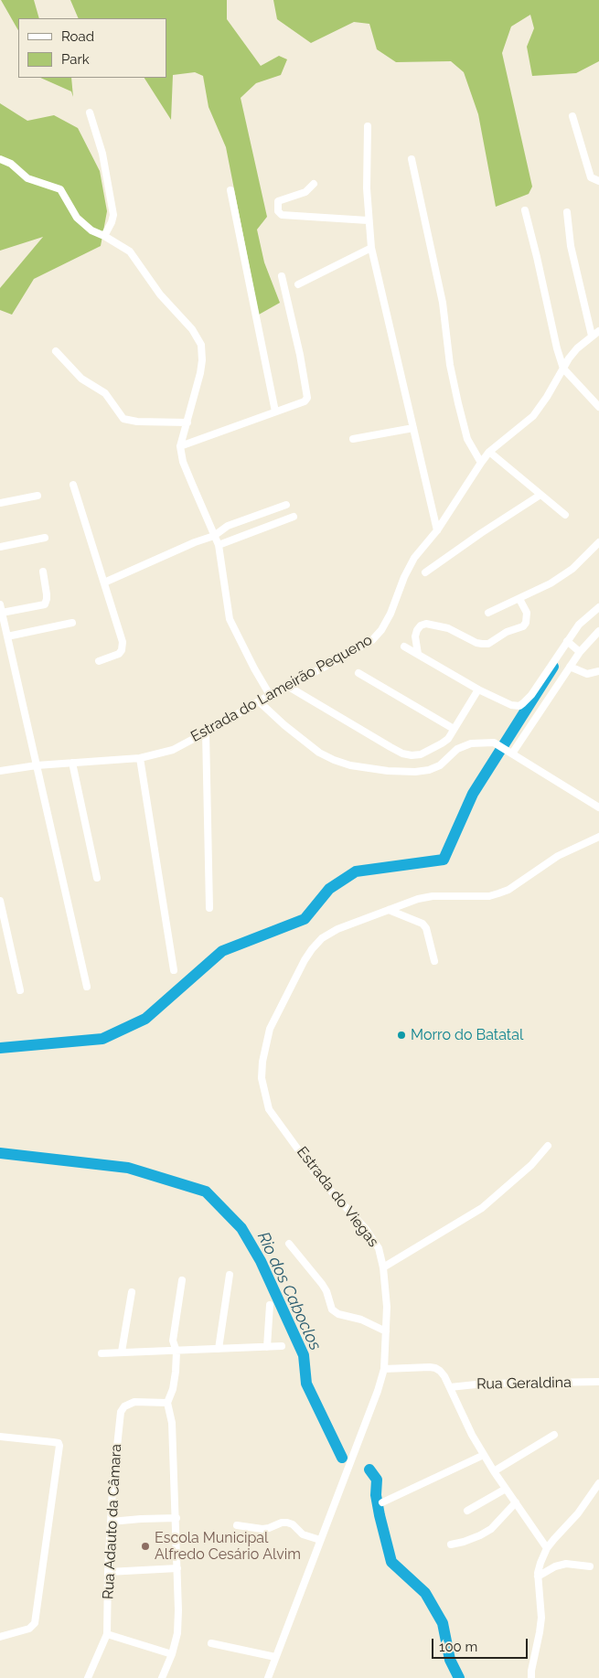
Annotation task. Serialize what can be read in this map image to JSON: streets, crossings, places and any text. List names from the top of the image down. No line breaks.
{"streets":{"street":["Estrada do Lameirão Pequeno","Estrada do Viegas","Rua Geraldina","Rua Adauto da Câmara"]},"water":["Rio dos Caboclos"],"places":["Morro do Batatal","Escola Municipal Alfredo Cesário Alvim"],"legend":["Road","Park"],"scale_bar":"100 m"}
